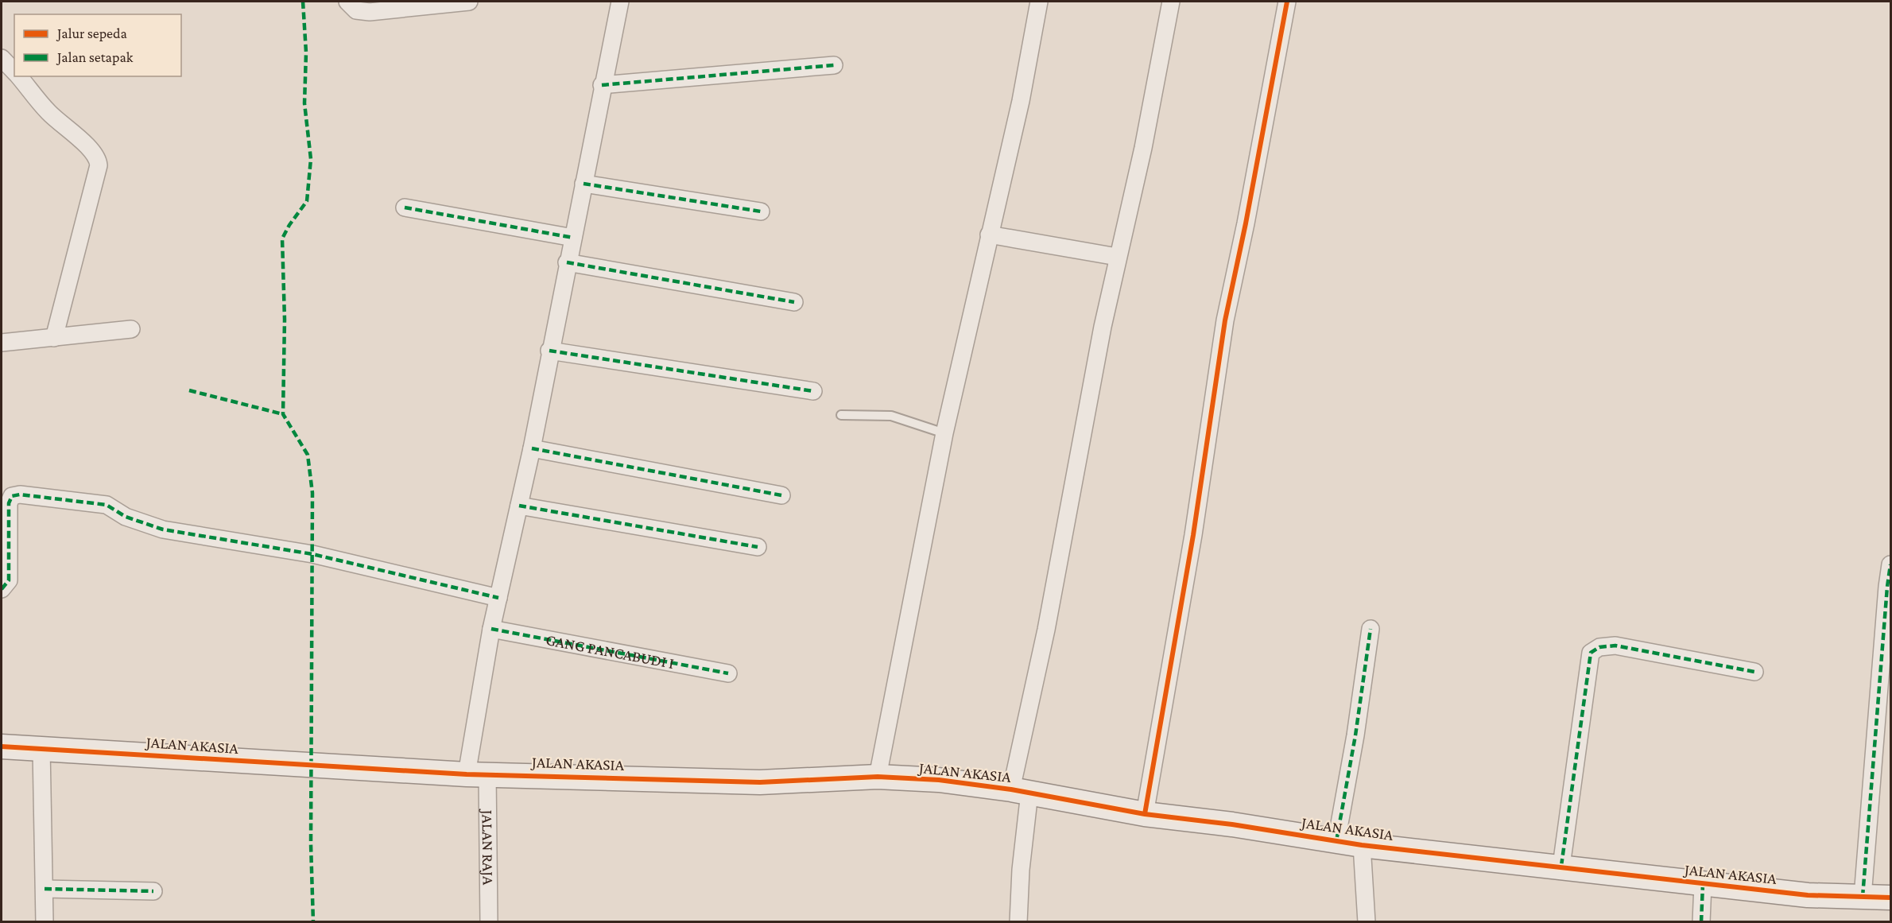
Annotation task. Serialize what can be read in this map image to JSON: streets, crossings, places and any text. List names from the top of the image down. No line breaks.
{"streets":{"street":["GANG PANCABUDI I","JALAN AKASIA","JALAN RAJA"]},"crossings":[["GANG PANCABUDI I","JALAN RAJA"],["JALAN AKASIA","JALAN RAJA"]],"legend":["Jalur sepeda","Jalan setapak"]}
